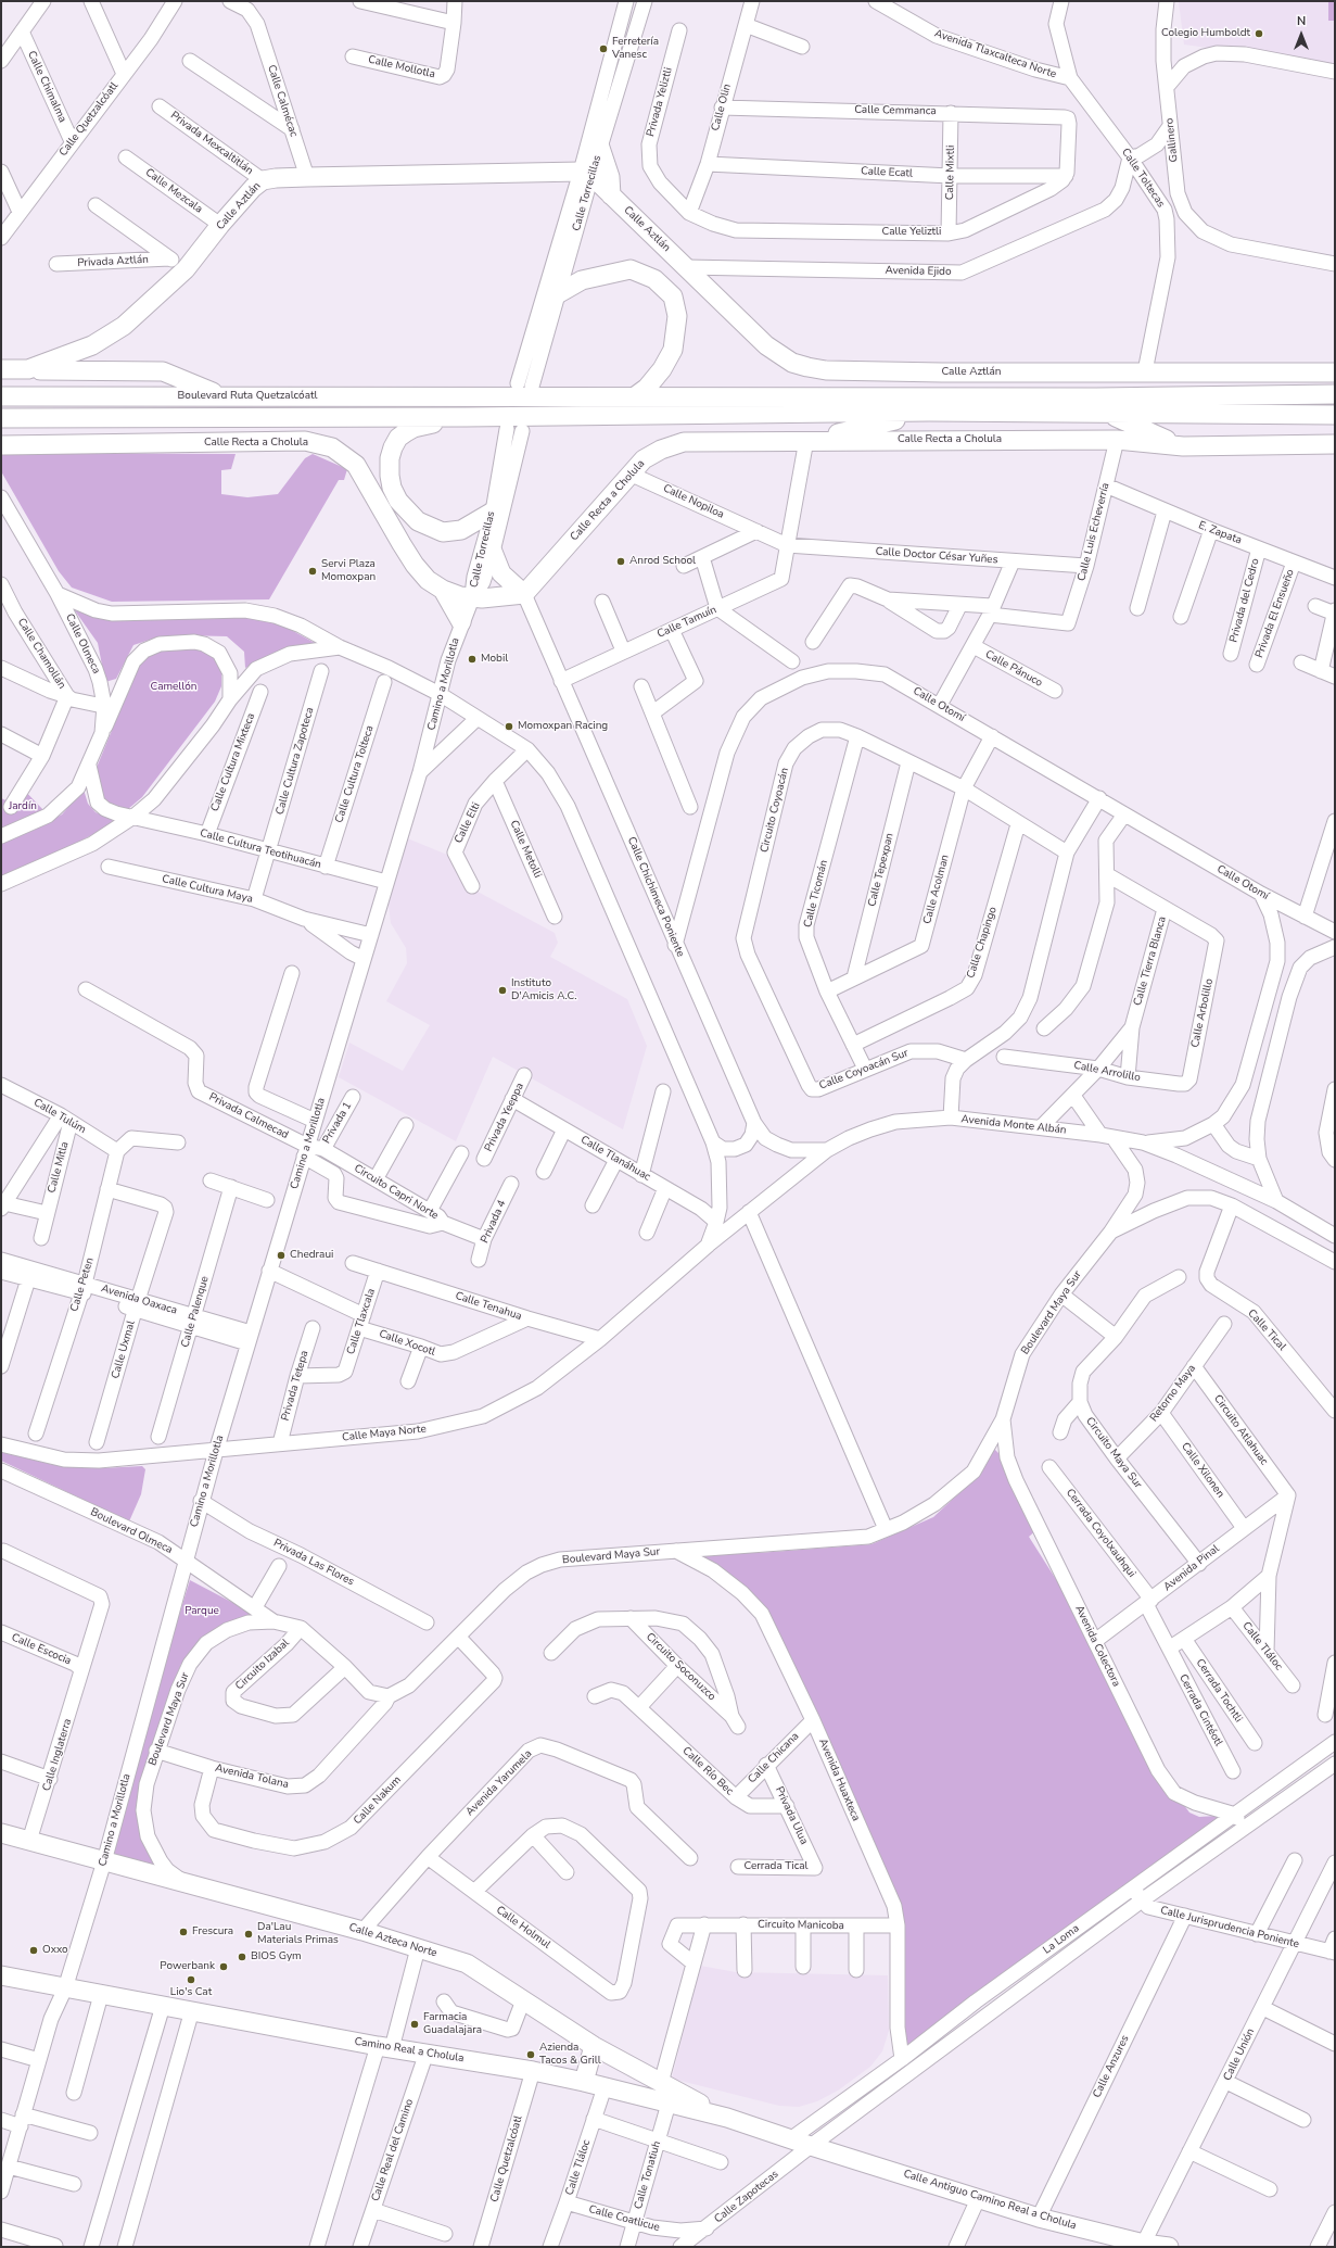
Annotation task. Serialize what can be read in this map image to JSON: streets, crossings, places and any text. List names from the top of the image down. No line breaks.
{"streets":{"main road":["Calle Aztlán","Boulevard Ruta Quetzalcóatl","Calle Recta a Cholula","Calle Azteca Norte","Camino Real a Cholula","Calle Antiguo Camino Real a Cholula"],"street":["Avenida Tlaxcalteca Norte","Calle Mollotla","Calle Chimalma","Calle Calmécac","Privada Yeliztli","Calle Olin","Calle Cemmanca","Calle Quetzalcóatl","Gallinero","Privada Mexcaltitlán","Calle Ecatl","Calle Mixtli","Calle Toltecas","Calle Mezcala","Calle Torrecillas","Calle Yeliztli","Privada Aztlán","Avenida Ejido","Calle Nopiloa","Calle Luis Echeverría","E. Zapata","Calle Doctor César Yuñes","Privada del Cedro","Privada El Ensueño","Calle Tamuín","Calle Olmeca","Calle Chamollán","Calle Pánuco","Camino a Morillotla","Calle Otomí","Calle Cultura Zapoteca","Calle Cultura Mixteca","Calle Cultura Tolteca","Circuito Coyoacán","Calle Elti","Calle Cultura Teotihuacán","Calle Metolli","Calle Tepexpan","Calle Cultura Maya","Calle Acolman","Calle Ticomán","Calle Chichimeca Poniente","Calle Chapingo","Calle Tierra Blanca","Calle Arbolillo","Calle Coyoacán Sur","Calle Arrolillo","Calle Tulúm","Privada Calmecad","Privada Yeeppa","Privada 1","Avenida Monte Albán","Calle Tlanáhuac","Calle Mitla","Circuito Capri Norte","Privada 4","Calle Peten","Avenida Oaxaca","Calle Tenahua","Calle Palenque","Boulevard Maya Sur","Calle Tlaxcala","Calle Tical","Calle Xocotl","Calle Uxmal","Privada Tetepa","Retorno Maya","Circuito Atlahuac","Calle Maya Norte","Circuito Maya Sur","Calle Xilonen","Boulevard Olmeca","Cerrada Coyolxauhqui","Privada Las Flores","Avenida Pinal","Avenida Colectora","Calle Tláloc","Calle Escocia","Circuito Izabal","Circuito Soconuzco","Cerrada Tochtli","Cerrada Cintéotl","Calle Inglaterra","Calle Chicana","Calle Río Bec","Avenida Tolana","Avenida Huaxteca","Avenida Yarumela","Calle Nakum","Privada Ulua","Cerrada Tical","Circuito Manicoba","Calle Holmul","Calle Jurisprudencia Poniente","La Loma","Calle Unión","Calle Anzures","Calle Real del Camino","Calle Tonatiuh","Calle Zapotecas","Calle Coatlicue"]},"crossings":[["Avenida Tlaxcalteca Norte","Calle Toltecas"],["Calle Chimalma","Calle Quetzalcóatl"],["Calle Calmécac","Calle Aztlán"],["Privada Yeliztli","Calle Olin"],["Privada Yeliztli","Calle Yeliztli"],["Calle Olin","Calle Cemmanca"],["Calle Olin","Calle Ecatl"],["Calle Olin","Calle Yeliztli"],["Calle Cemmanca","Calle Ecatl"],["Calle Cemmanca","Calle Mixtli"],["Calle Cemmanca","Calle Yeliztli"],["Calle Quetzalcóatl","Camino Real a Cholula"],["Privada Mexcaltitlán","Calle Aztlán"],["Calle Ecatl","Calle Mixtli"],["Calle Ecatl","Calle Yeliztli"],["Calle Mixtli","Calle Yeliztli"],["Calle Toltecas","Calle Aztlán"],["Calle Toltecas","Avenida Ejido"],["Calle Mezcala","Calle Aztlán"],["Calle Torrecillas","Calle Aztlán"],["Calle Torrecillas","Calle Recta a Cholula"],["Calle Torrecillas","Camino a Morillotla"],["Calle Aztlán","Avenida Ejido"],["Calle Recta a Cholula","Calle Nopiloa"],["Calle Recta a Cholula","Calle Luis Echeverría"],["Calle Recta a Cholula","Camino a Morillotla"],["Calle Recta a Cholula","Calle Chichimeca Poniente"],["Calle Nopiloa","Calle Doctor César Yuñes"],["Calle Nopiloa","Calle Tamuín"],["Calle Luis Echeverría","E. Zapata"],["Calle Luis Echeverría","Calle Doctor César Yuñes"],["E. Zapata","Privada del Cedro"],["E. Zapata","Privada El Ensueño"],["Calle Doctor César Yuñes","Calle Tamuín"],["Calle Tamuín","Calle Chichimeca Poniente"],["Calle Olmeca","Calle Cultura Teotihuacán"],["Camino a Morillotla","Calle Cultura Teotihuacán"],["Camino a Morillotla","Calle Cultura Maya"],["Camino a Morillotla","Privada Calmecad"],["Camino a Morillotla","Circuito Capri Norte"],["Camino a Morillotla","Avenida Oaxaca"],["Camino a Morillotla","Calle Maya Norte"],["Camino a Morillotla","Boulevard Olmeca"],["Camino a Morillotla","Privada Las Flores"],["Camino a Morillotla","Calle Azteca Norte"],["Camino a Morillotla","Camino Real a Cholula"],["Calle Otomí","Calle Acolman"],["Calle Otomí","Calle Chichimeca Poniente"],["Calle Cultura Zapoteca","Calle Cultura Teotihuacán"],["Calle Cultura Zapoteca","Calle Cultura Maya"],["Calle Cultura Mixteca","Calle Cultura Teotihuacán"],["Calle Cultura Tolteca","Calle Cultura Teotihuacán"],["Circuito Coyoacán","Calle Tepexpan"],["Circuito Coyoacán","Calle Acolman"],["Circuito Coyoacán","Calle Ticomán"],["Circuito Coyoacán","Calle Chapingo"],["Circuito Coyoacán","Calle Coyoacán Sur"],["Calle Elti","Calle Metolli"],["Calle Tepexpan","Calle Acolman"],["Calle Acolman","Calle Ticomán"],["Calle Ticomán","Calle Chapingo"],["Calle Ticomán","Calle Coyoacán Sur"],["Calle Chichimeca Poniente","Avenida Monte Albán"],["Calle Tierra Blanca","Calle Arbolillo"],["Calle Tierra Blanca","Calle Arrolillo"],["Calle Tierra Blanca","Avenida Monte Albán"],["Calle Arbolillo","Calle Arrolillo"],["Calle Tulúm","Calle Mitla"],["Calle Tulúm","Calle Peten"],["Privada Calmecad","Circuito Capri Norte"],["Privada Yeeppa","Calle Tlanáhuac"],["Privada 1","Circuito Capri Norte"],["Avenida Monte Albán","Boulevard Maya Sur"],["Avenida Monte Albán","Calle Maya Norte"],["Circuito Capri Norte","Privada 4"],["Calle Peten","Avenida Oaxaca"],["Calle Peten","Calle Uxmal"],["Avenida Oaxaca","Calle Palenque"],["Avenida Oaxaca","Calle Uxmal"],["Calle Tenahua","Calle Tlaxcala"],["Calle Tenahua","Calle Xocotl"],["Calle Tenahua","Calle Maya Norte"],["Boulevard Maya Sur","Calle Tical"],["Boulevard Maya Sur","Boulevard Olmeca"],["Boulevard Maya Sur","Avenida Colectora"],["Boulevard Maya Sur","Circuito Izabal"],["Boulevard Maya Sur","Avenida Tolana"],["Boulevard Maya Sur","Avenida Huaxteca"],["Boulevard Maya Sur","Calle Nakum"],["Boulevard Maya Sur","Calle Azteca Norte"],["Calle Tlaxcala","Calle Xocotl"],["Calle Tlaxcala","Privada Tetepa"],["Privada Tetepa","Calle Maya Norte"],["Retorno Maya","Circuito Atlahuac"],["Retorno Maya","Circuito Maya Sur"],["Retorno Maya","Calle Xilonen"],["Circuito Atlahuac","Avenida Pinal"],["Circuito Maya Sur","Avenida Pinal"],["Calle Xilonen","Avenida Pinal"],["Cerrada Coyolxauhqui","Avenida Pinal"],["Cerrada Coyolxauhqui","Cerrada Cintéotl"],["Avenida Pinal","Avenida Colectora"],["Avenida Pinal","Cerrada Cintéotl"],["Avenida Colectora","La Loma"],["Avenida Colectora","Calle Zapotecas"],["Calle Tláloc","Camino Real a Cholula"],["Calle Tláloc","Calle Coatlicue"],["Calle Escocia","Calle Inglaterra"],["Calle Inglaterra","Calle Azteca Norte"],["Calle Chicana","Calle Río Bec"],["Calle Chicana","Avenida Huaxteca"],["Calle Chicana","Privada Ulua"],["Calle Río Bec","Privada Ulua"],["Avenida Tolana","Calle Nakum"],["Avenida Huaxteca","Circuito Manicoba"],["Avenida Huaxteca","La Loma"],["Avenida Yarumela","Calle Holmul"],["Avenida Yarumela","Calle Azteca Norte"],["Privada Ulua","Cerrada Tical"],["Calle Jurisprudencia Poniente","La Loma"],["Calle Jurisprudencia Poniente","Calle Unión"],["Calle Jurisprudencia Poniente","Calle Anzures"],["Calle Jurisprudencia Poniente","Calle Zapotecas"],["La Loma","Camino Real a Cholula"],["Calle Azteca Norte","Camino Real a Cholula"],["Camino Real a Cholula","Calle Real del Camino"],["Camino Real a Cholula","Calle Tonatiuh"],["Camino Real a Cholula","Calle Zapotecas"],["Camino Real a Cholula","Calle Antiguo Camino Real a Cholula"],["Calle Unión","Calle Antiguo Camino Real a Cholula"],["Calle Anzures","Calle Antiguo Camino Real a Cholula"],["Calle Tonatiuh","Calle Coatlicue"],["Calle Zapotecas","Calle Antiguo Camino Real a Cholula"],["Calle Zapotecas","Calle Coatlicue"]],"parks":["Camellón","Jardín","Parque"],"places":["Colegio Humboldt","Ferretería Vanesc","Anrod School","Servi Plaza Momoxpan","Mobil","Momoxpan Racing","Instituto D'Amicis A.C.","Chedraui","Frescura","Da'Lau Materials Primas","Oxxo","BIOS Gym","Powerbank","Lio's Cat","Farmacia Guadalajara","Azienda Tacos & Grill"],"north":"top"}
